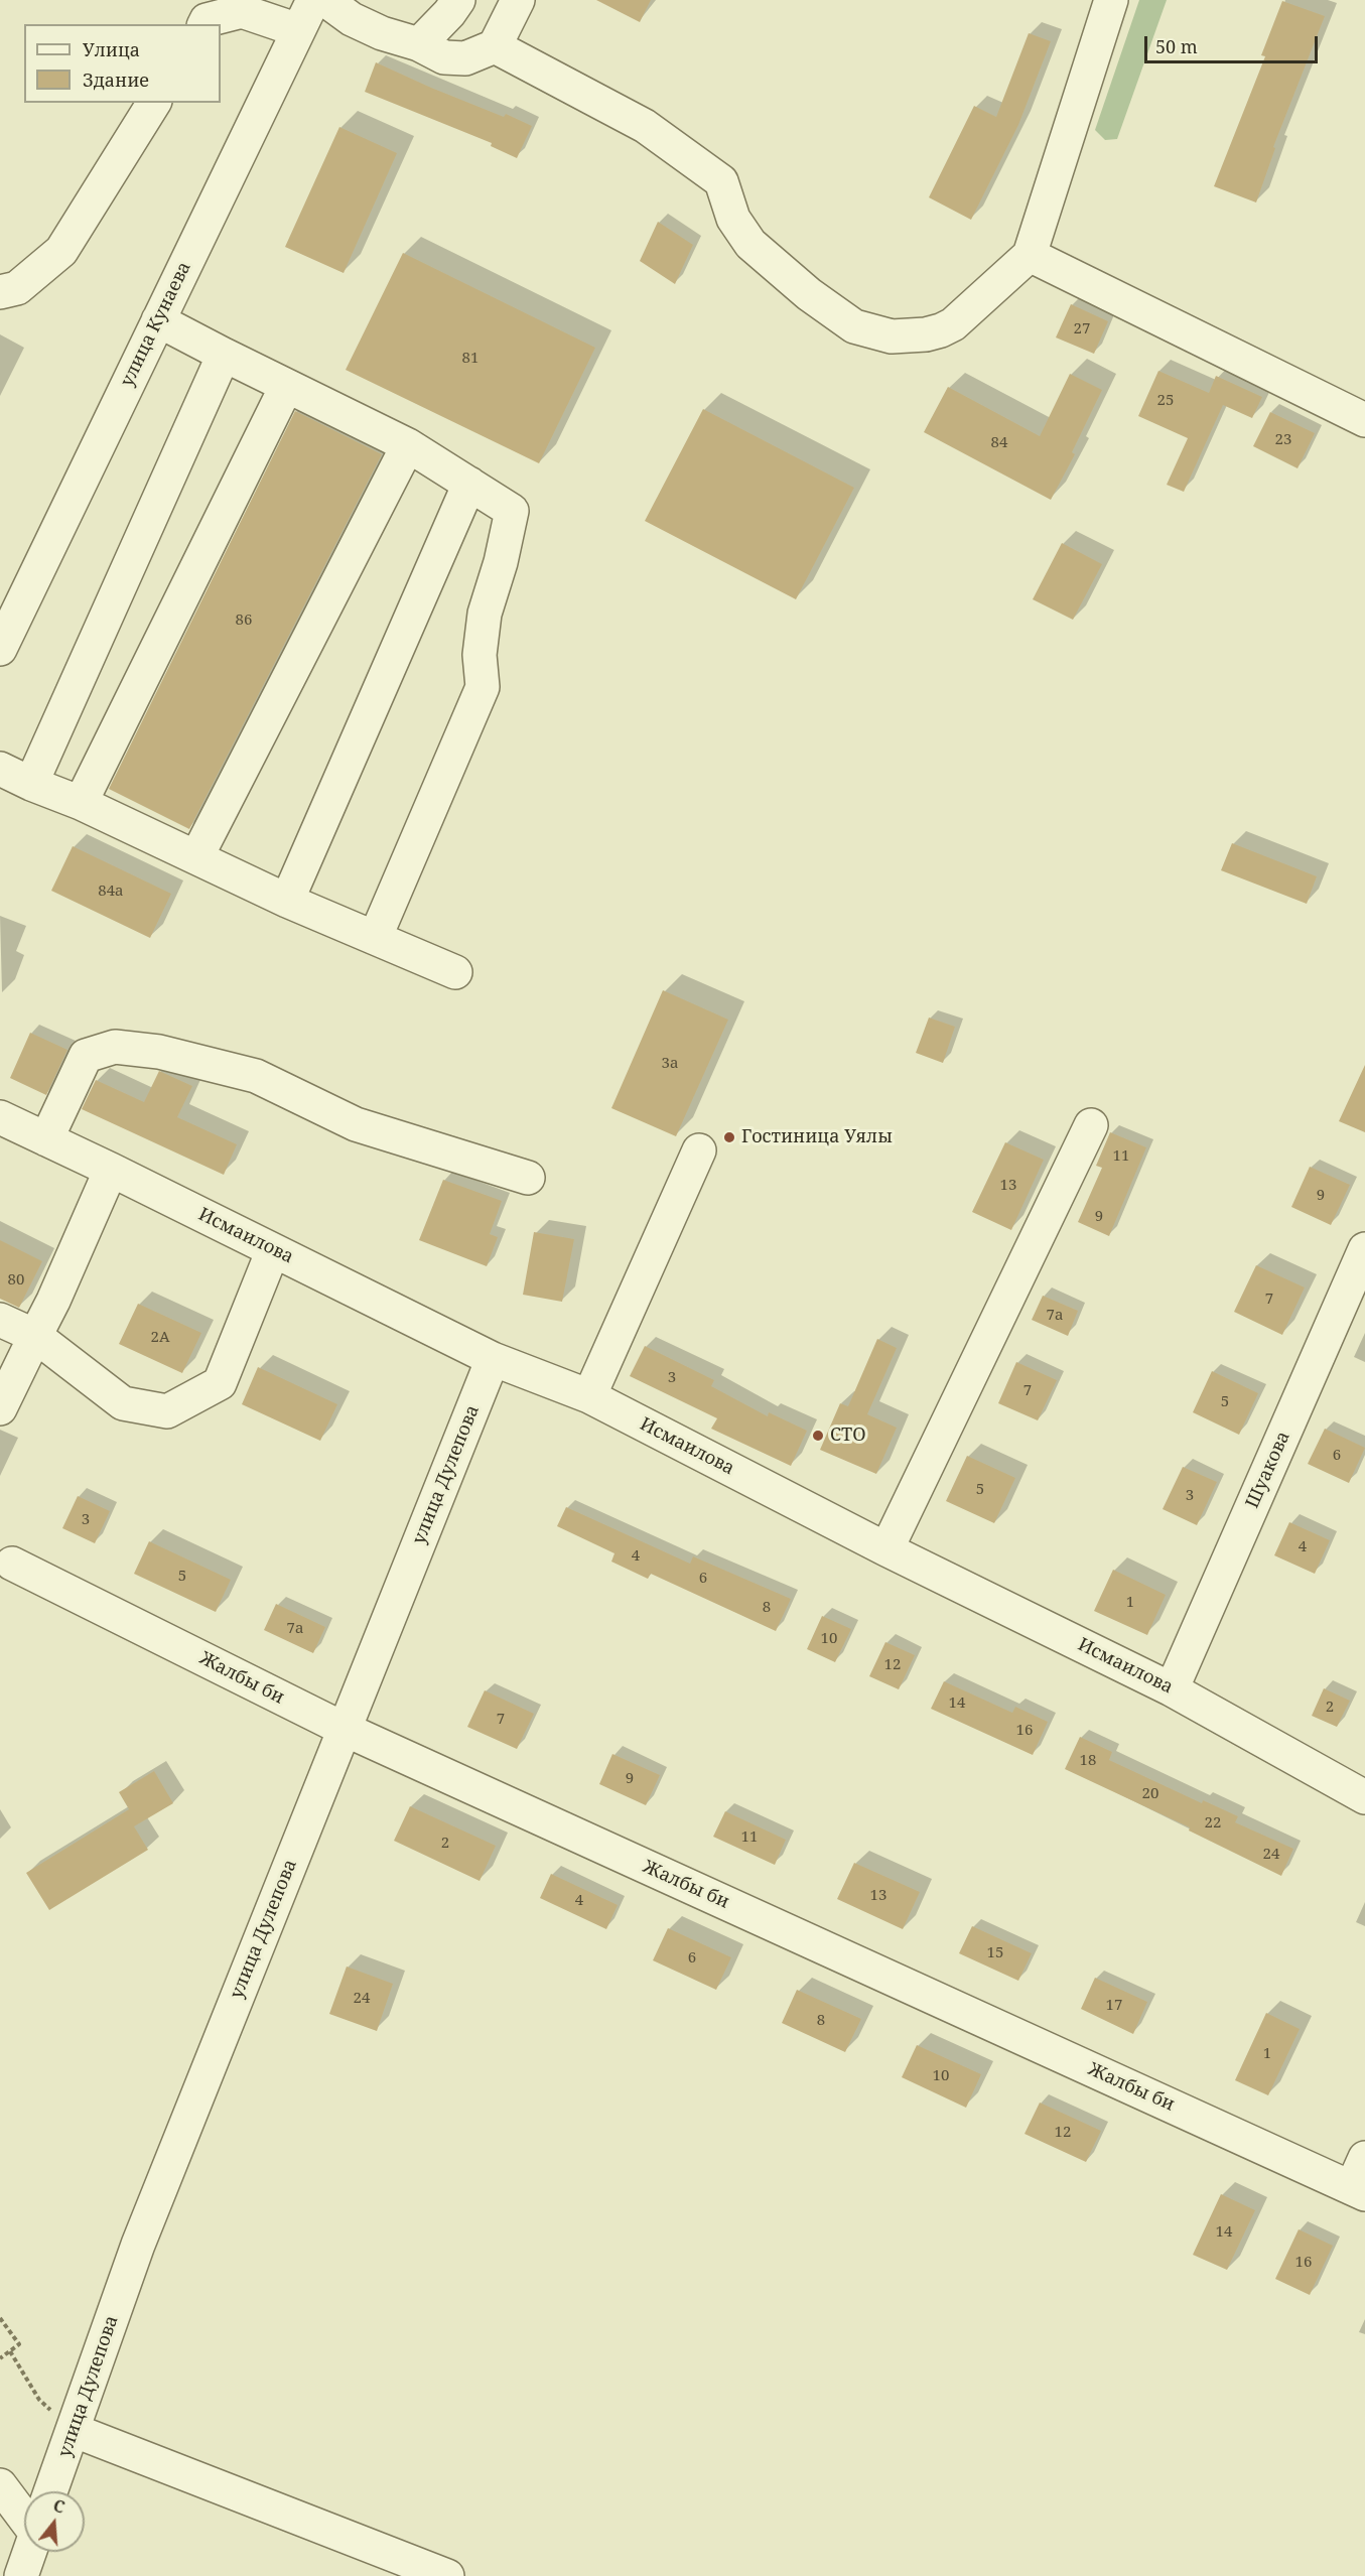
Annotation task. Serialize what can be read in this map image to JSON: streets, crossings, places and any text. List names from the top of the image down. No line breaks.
{"streets":{"street":["улица Кунаева","Исмаилова","Шуакова","улица Дулепова","Жалбы би"]},"crossings":[["Исмаилова","Шуакова"],["Исмаилова","улица Дулепова"],["улица Дулепова","Жалбы би"]],"places":["Гостиница Уялы","СТО"],"house_numbers":["27","81","25","23","84","86","84а","3а","11","13","9","9","80","7","7а","2А","3","7","5","6","5","3","3","4","4","5","6","1","8","7а","10","12","14","2","7","16","18","9","20","22","11","2","24","13","4","15","6","24","17","8","1","10","12","14","16"],"legend":["Улица","Здание"],"scale_bar":"50 m","north":"top"}
